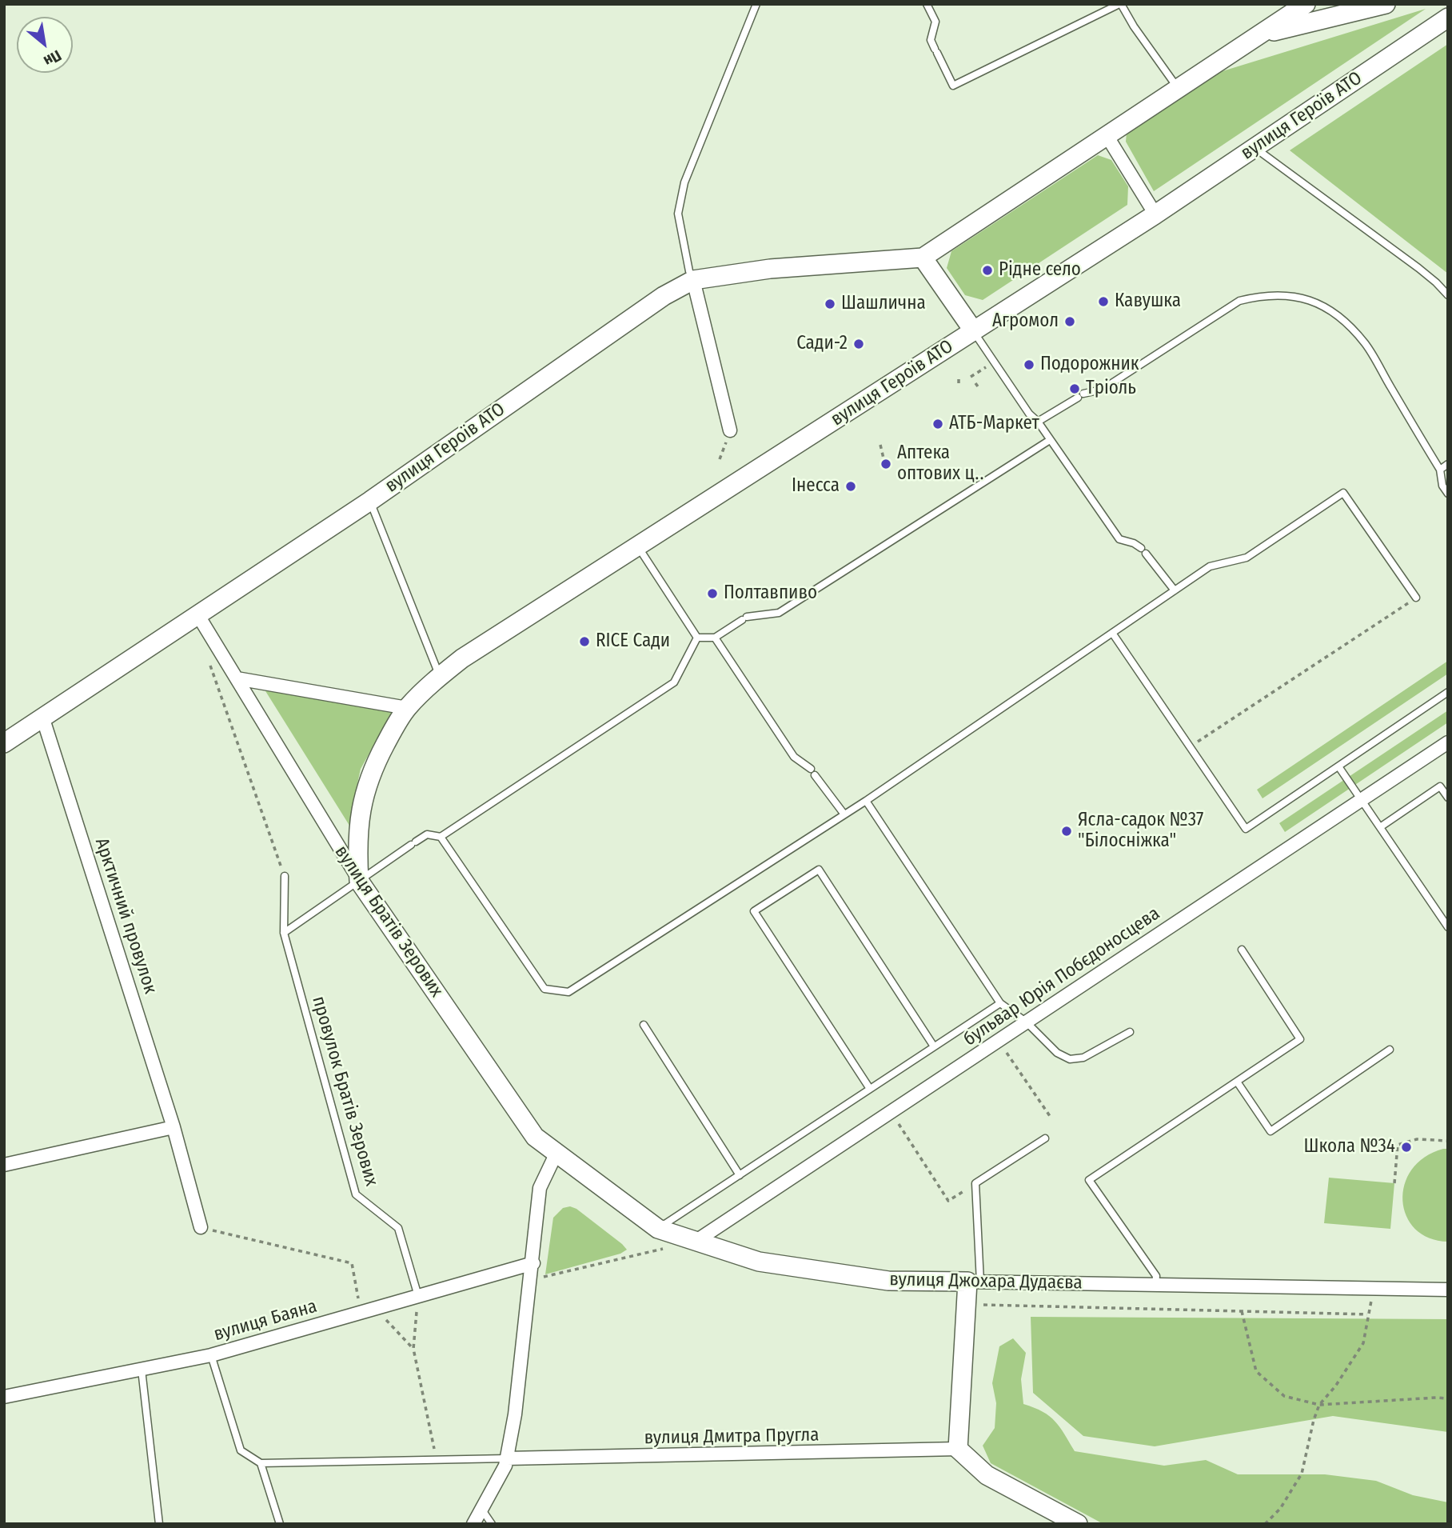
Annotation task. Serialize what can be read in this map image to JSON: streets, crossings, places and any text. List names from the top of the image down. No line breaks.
{"streets":{"street":["вулиця Героїв АТО","Арктичний провулок","вулиця Братів Зерових","бульвар Юрія Побєдоносцева","вулиця Джохара Дудаєва","вулиця Баяна","вулиця Дмитра Пругла"],"lane":["провулок Братів Зерових"]},"crossings":[["вулиця Героїв АТО","Арктичний провулок"],["вулиця Героїв АТО","вулиця Братів Зерових"],["вулиця Братів Зерових","вулиця Джохара Дудаєва"],["бульвар Юрія Побєдоносцева","вулиця Джохара Дудаєва"],["провулок Братів Зерових","вулиця Баяна"]],"places":["Рідне село","Кавушка","Шашлична","Агромол","Сади-2","Подорожник","Тріоль","АТБ-Маркет","Аптека оптових ц‥","Інесса","Полтавпиво","RICE Сади","Ясла-садок №37 \"Білосніжка\"","Школа №34"],"north":"bottom right"}
